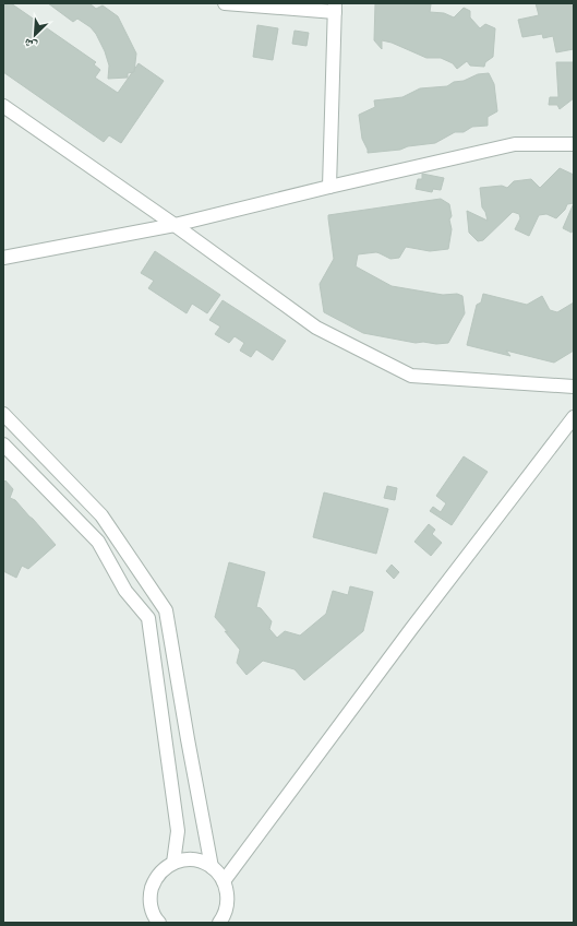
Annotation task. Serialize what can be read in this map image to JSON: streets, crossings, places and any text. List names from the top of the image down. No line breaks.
{"north":"bottom left"}
